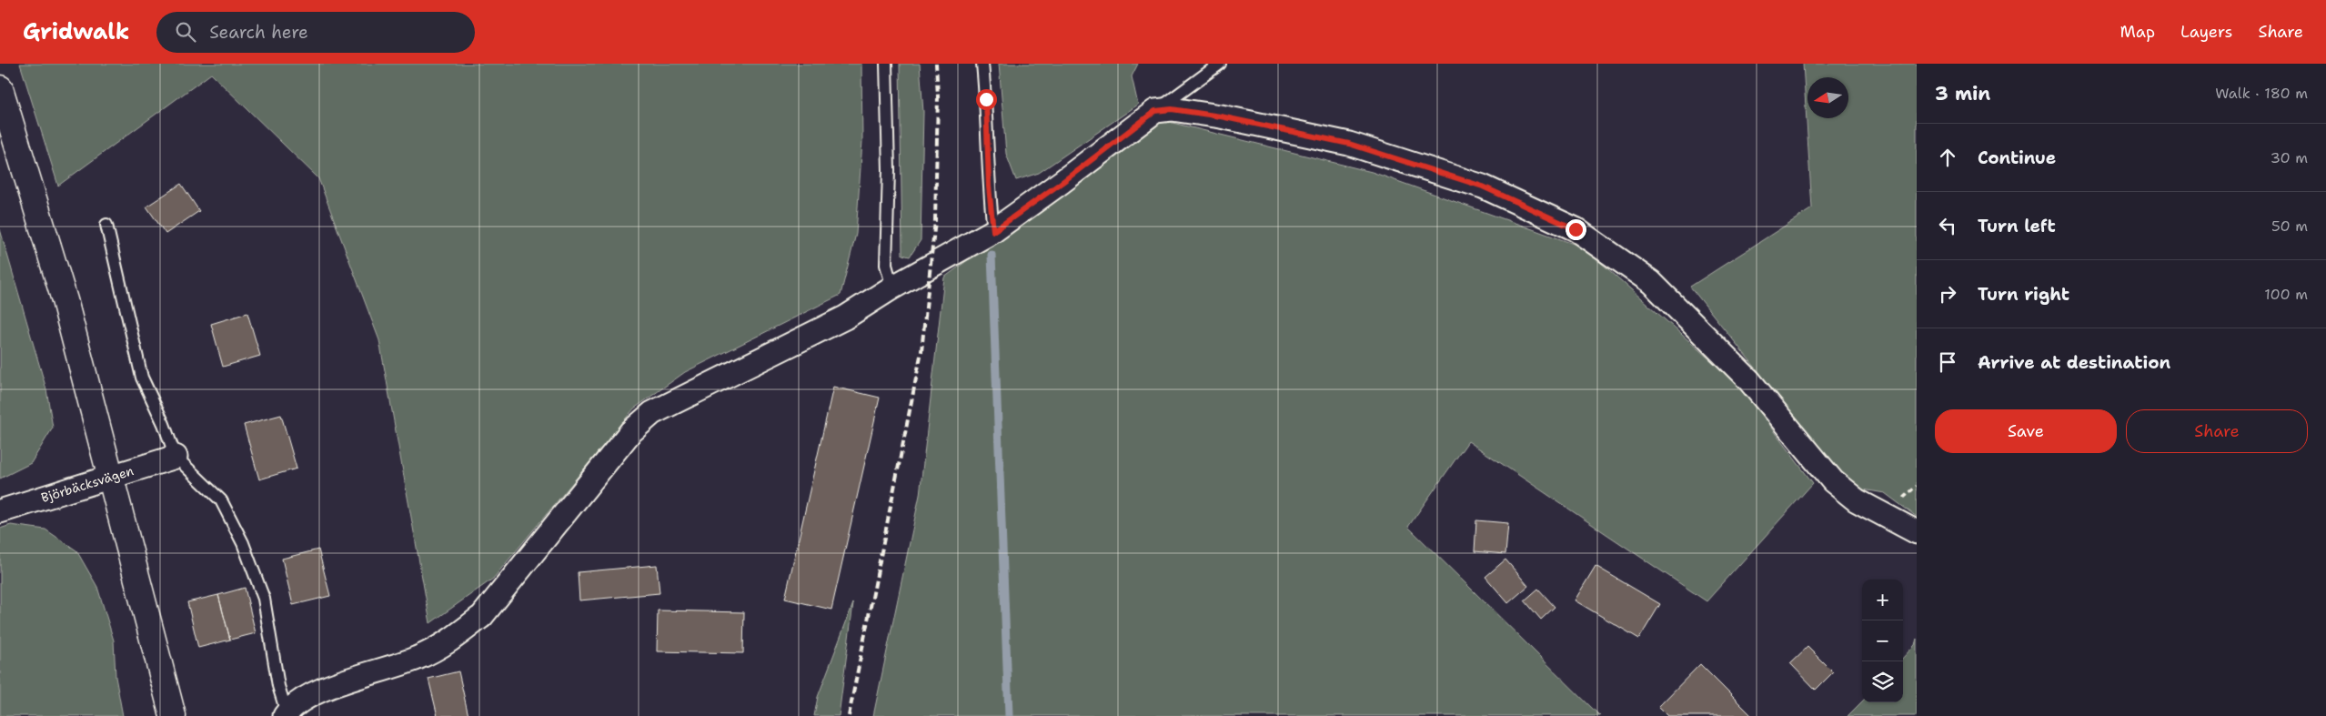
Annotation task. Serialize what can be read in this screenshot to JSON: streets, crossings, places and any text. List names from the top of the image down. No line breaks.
{"streets":{"street":["Björbäcksvägen"]},"north":"left","page":{"header":"Gridwalk","search":"Search here","nav":["Map","Layers","Share"],"heading":["3 min","Walk · 180 m"],"list":[["Continue","30 m"],["Turn left","50 m"],["Turn right","100 m"],"Arrive at destination"],"buttons":["Save","Share"],"map_buttons":["+","−"]}}
